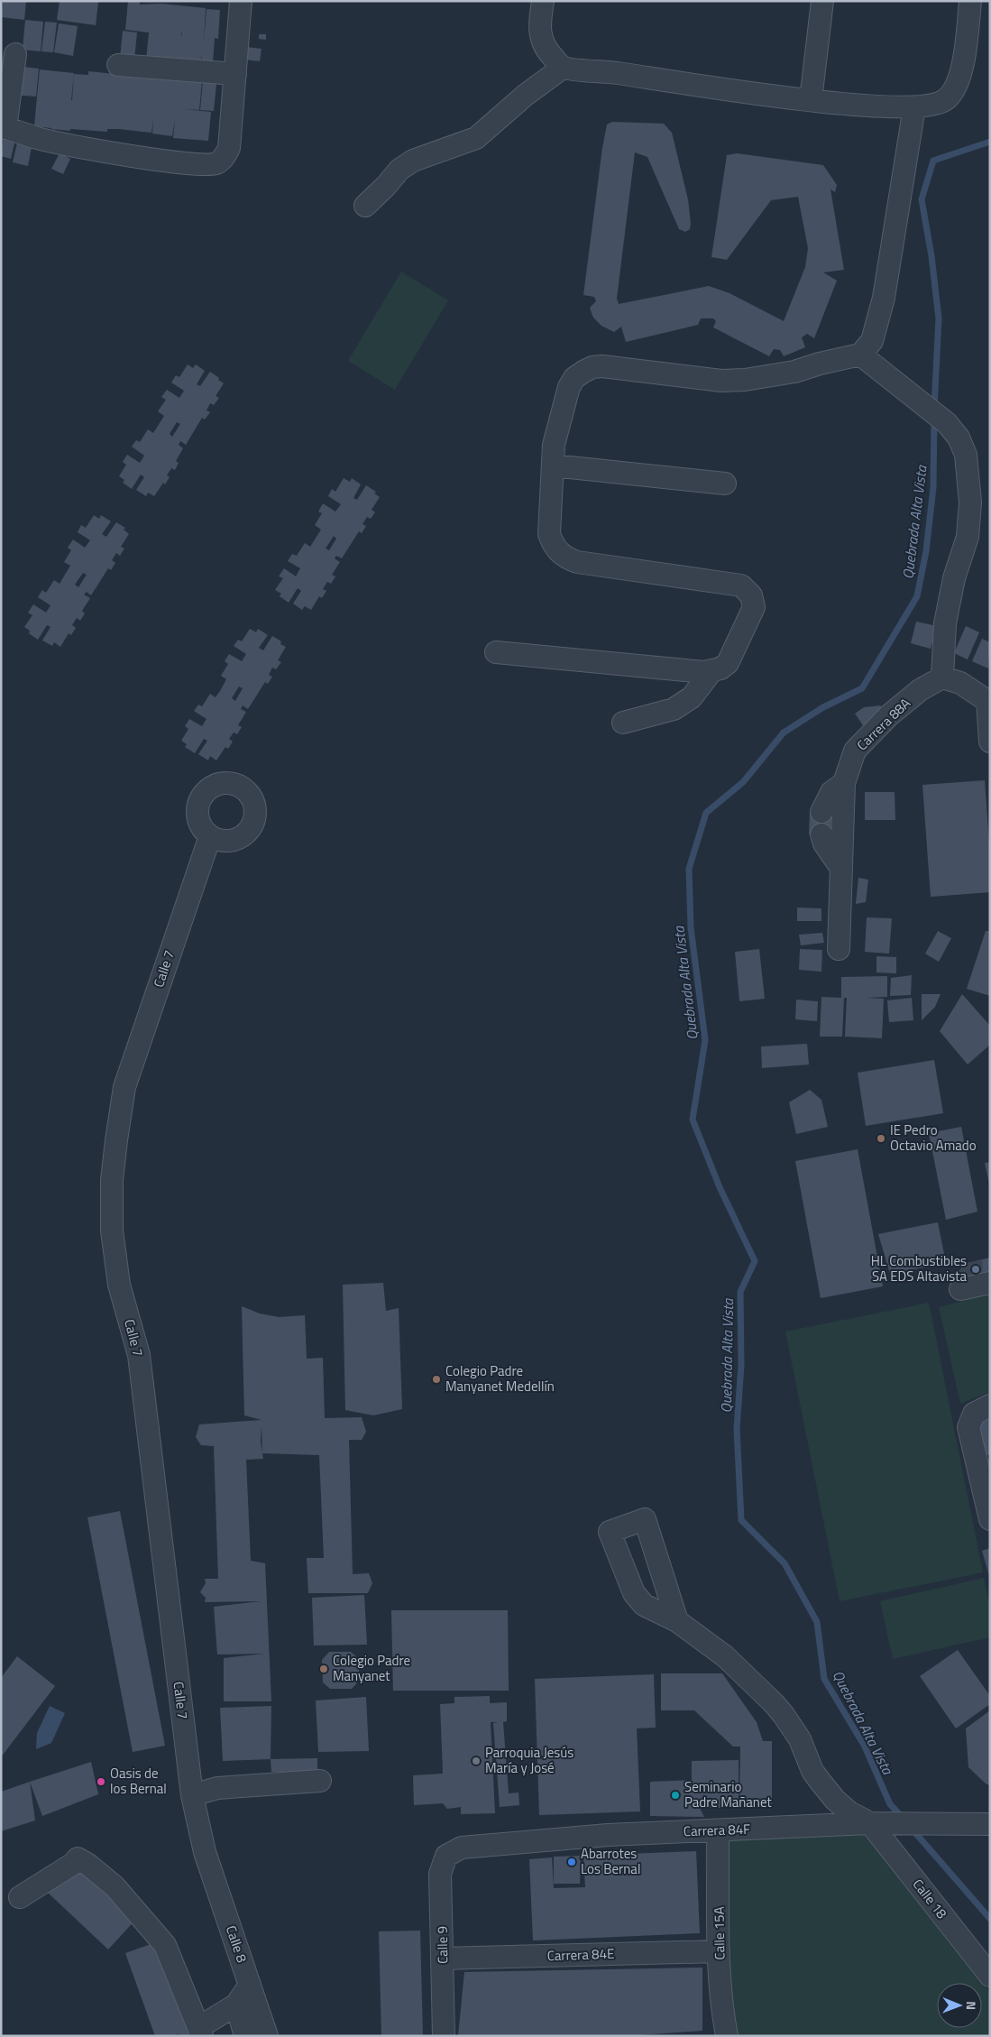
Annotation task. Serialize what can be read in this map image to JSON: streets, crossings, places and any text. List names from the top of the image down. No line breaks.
{"streets":{"street":["Carrera 88A","Calle 7","Carrera 84F","Calle 18","Calle 15A","Calle 8","Calle 9","Carrera 84E"]},"crossings":[["Calle 7","Calle 8"],["Carrera 84F","Calle 18"],["Carrera 84F","Calle 15A"],["Carrera 84F","Calle 9"],["Calle 15A","Carrera 84E"],["Calle 9","Carrera 84E"]],"water":["Quebrada Alta Vista"],"places":["IE Pedro Octavio Amado","HL Combustibles SA EDS Altavista","Colegio Padre Manyanet Medellín","Colegio Padre Manyanet","Parroquia Jesús María y José","Oasis de los Bernal","Seminario Padre Mañanet","Abarrotes Los Bernal"],"north":"right"}
